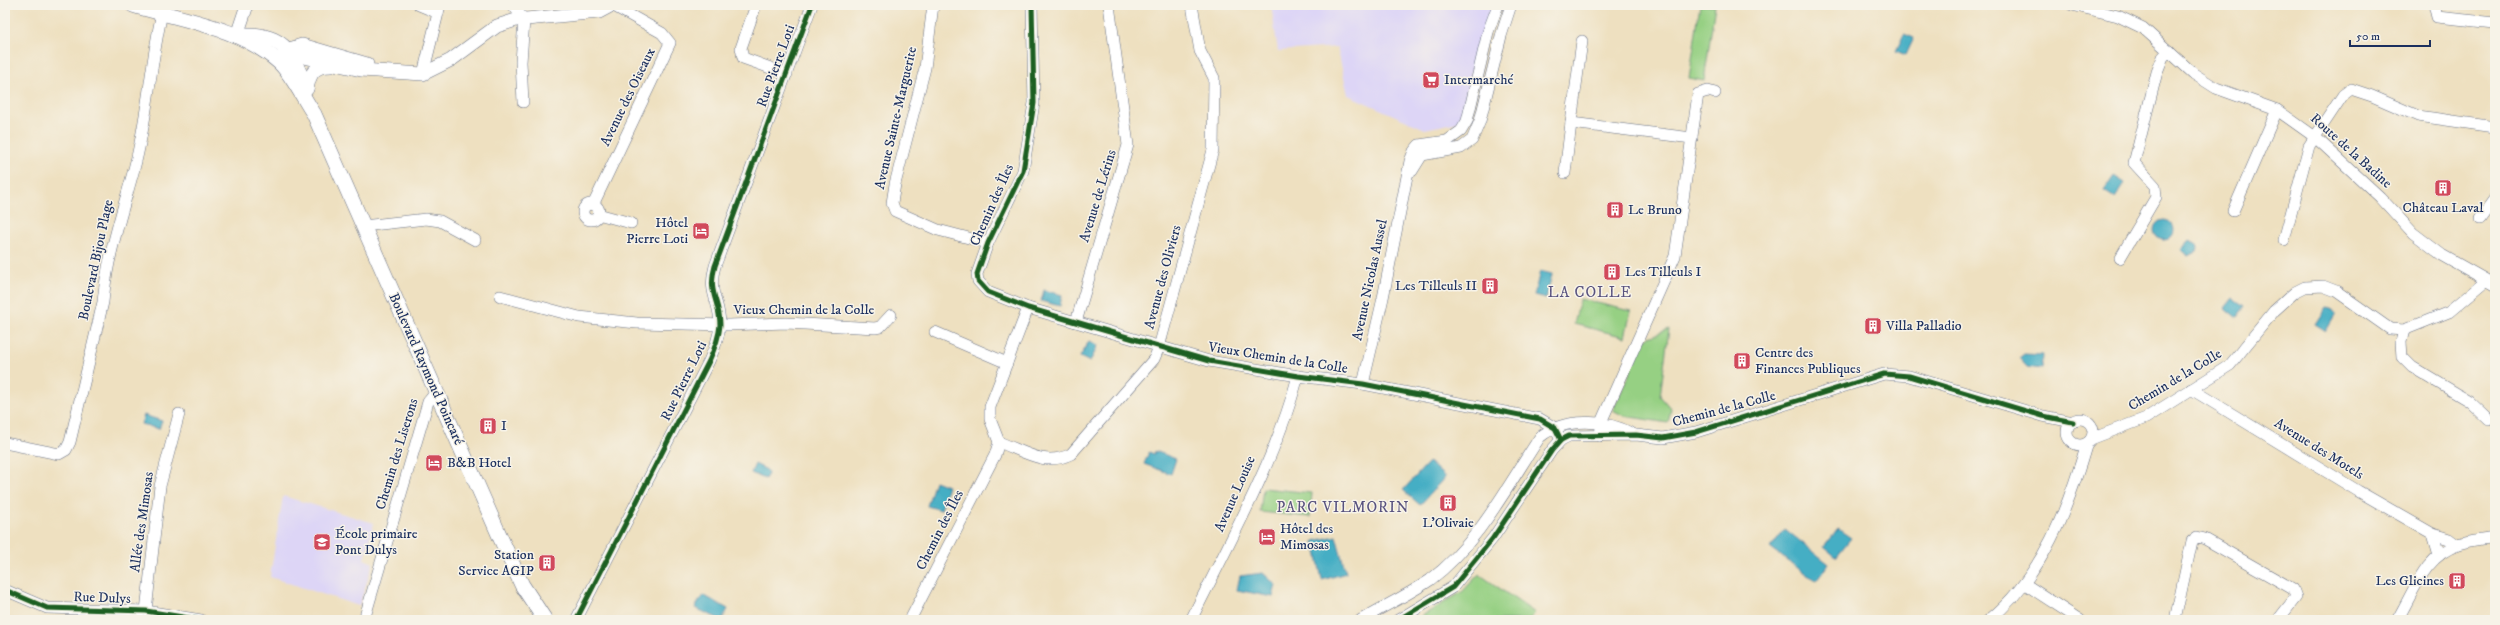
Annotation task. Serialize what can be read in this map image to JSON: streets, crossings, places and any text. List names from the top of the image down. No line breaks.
{"streets":{"main road":["Boulevard Raymond Poincaré"],"street":["Rue Pierre Loti","Avenue des Oiseaux","Avenue Sainte-Marguerite","Route de la Badine","Avenue de Lérins","Chemin des Îles","Boulevard Bijou Plage","Avenue des Oliviers","Avenue Nicolas Aussel","Vieux Chemin de la Colle","Chemin de la Colle","Avenue des Motels","Chemin des Liserons","Avenue Louise","Allée des Mimosas","Rue Dulys"]},"crossings":[["Rue Pierre Loti","Vieux Chemin de la Colle"],["Avenue Sainte-Marguerite","Chemin des Îles"],["Avenue de Lérins","Vieux Chemin de la Colle"],["Chemin des Îles","Avenue des Oliviers"],["Chemin des Îles","Vieux Chemin de la Colle"],["Avenue des Oliviers","Vieux Chemin de la Colle"],["Avenue Nicolas Aussel","Vieux Chemin de la Colle"],["Vieux Chemin de la Colle","Chemin de la Colle"],["Vieux Chemin de la Colle","Avenue Louise"],["Boulevard Raymond Poincaré","Chemin des Liserons"],["Chemin de la Colle","Avenue des Motels"],["Allée des Mimosas","Rue Dulys"]],"districts":["LA COLLE","PARC VILMORIN"],"places":{"supermarket":["Intermarché"],"building":["Château Laval","Le Bruno","Les Tilleuls I","Les Tilleuls II","Villa Palladio","Centre des Finances Publiques","I","L'Olivaie","Station Service AGIP","Les Glicines"],"hotel":["Hôtel Pierre Loti","B&B Hotel","Hôtel des Mimosas"],"school or university":["École primaire Pont Dulys"]},"scale_bar":"50 m"}
